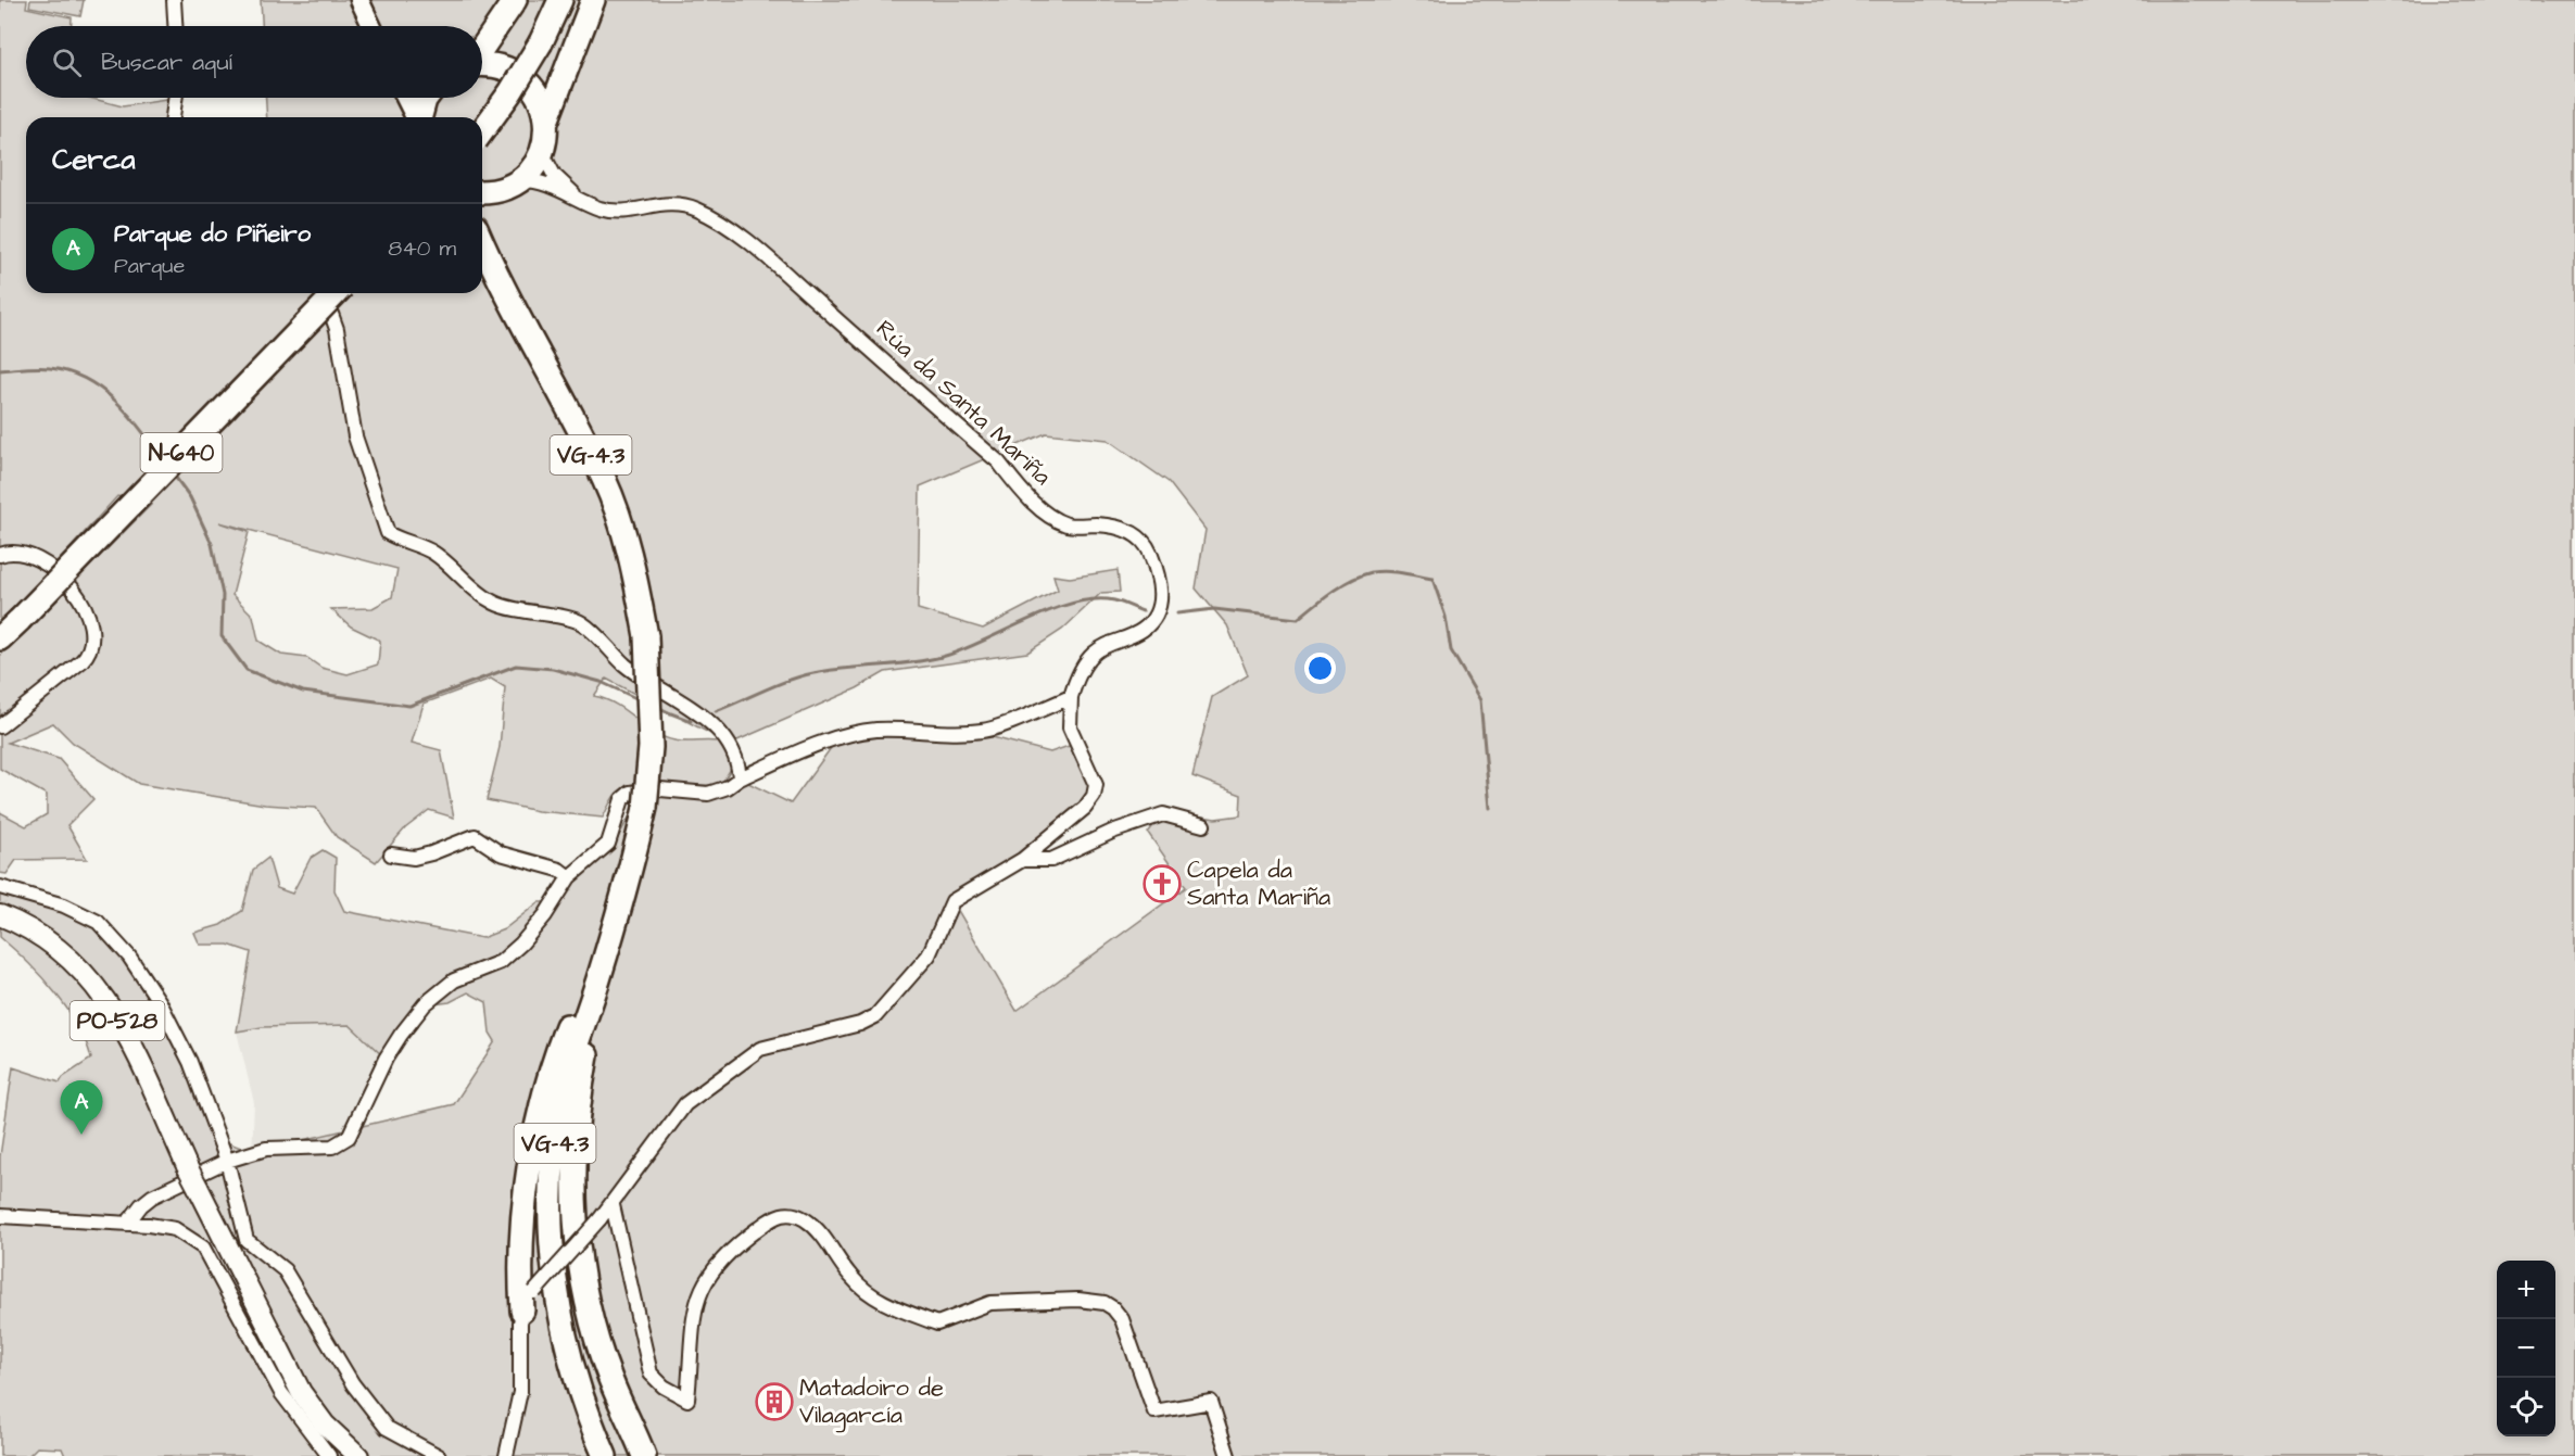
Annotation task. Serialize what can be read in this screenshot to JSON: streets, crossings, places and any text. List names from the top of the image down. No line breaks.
{"streets":{"highway":["N-640","VG-4.3"],"main road":["PO-528"],"street":["Rúa da Santa Mariña"]},"places":{"church":["Capela da Santa Mariña"],"building":["Matadoiro de Vilagarcía"]},"page":{"search":"Buscar aquí","heading":"Cerca","list":[{"mark":"A","name":"Parque do Piñeiro","note":"Parque","value":"840 m"}],"pins":"A","map_buttons":["+","−"]}}
